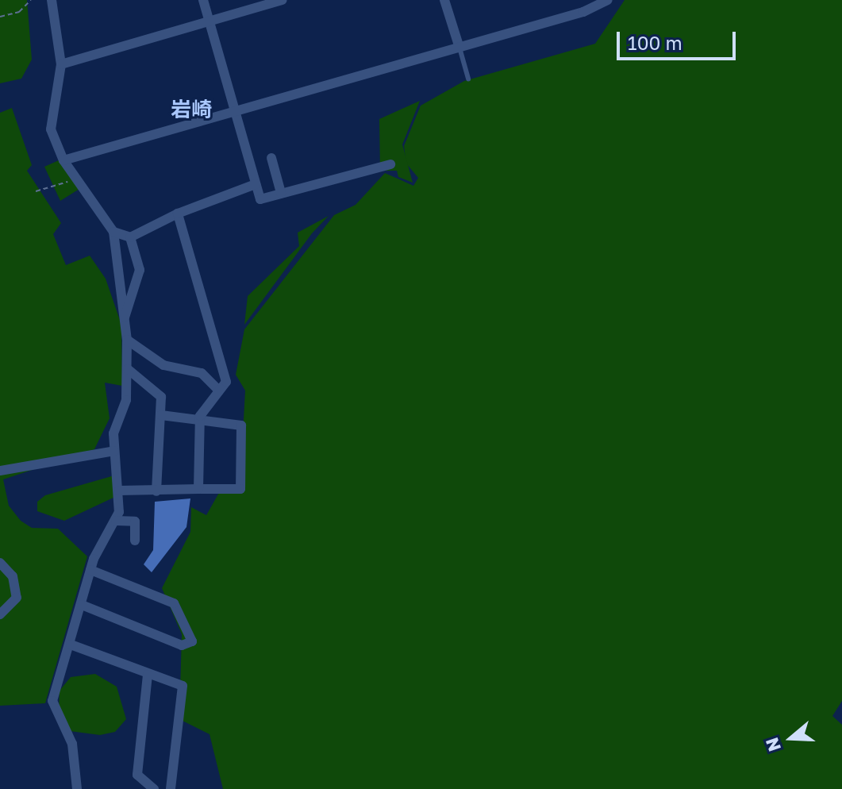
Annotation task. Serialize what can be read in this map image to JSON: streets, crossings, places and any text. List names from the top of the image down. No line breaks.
{"districts":["岩崎"],"scale_bar":"100 m","north":"left"}
